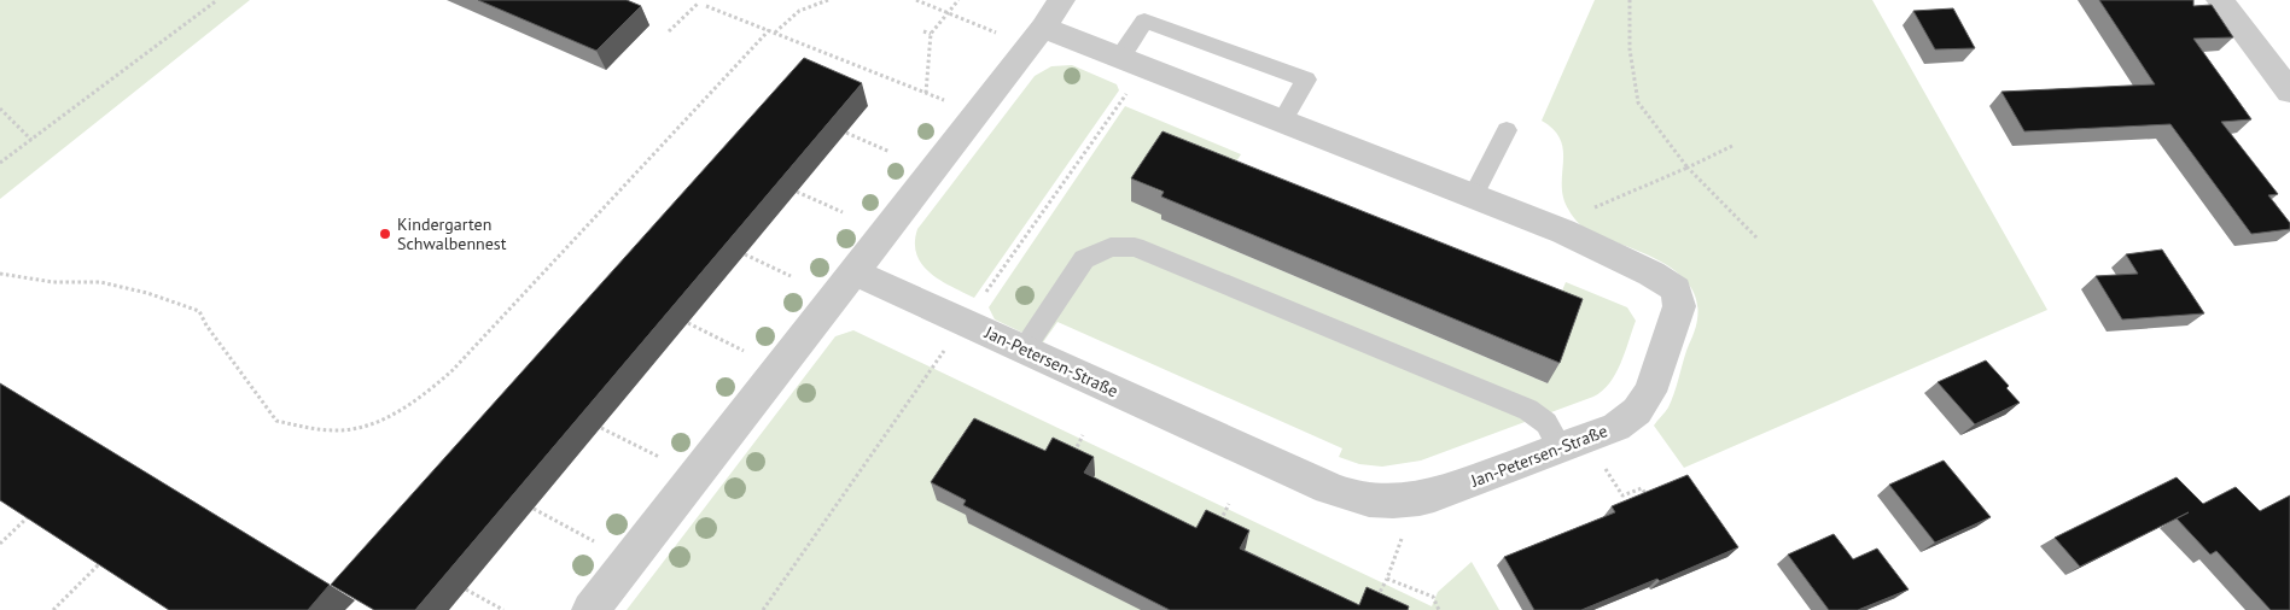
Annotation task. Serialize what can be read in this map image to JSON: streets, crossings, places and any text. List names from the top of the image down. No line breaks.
{"streets":{"street":["Jan-Petersen-Straße"]},"places":["Kindergarten Schwalbennest"]}
